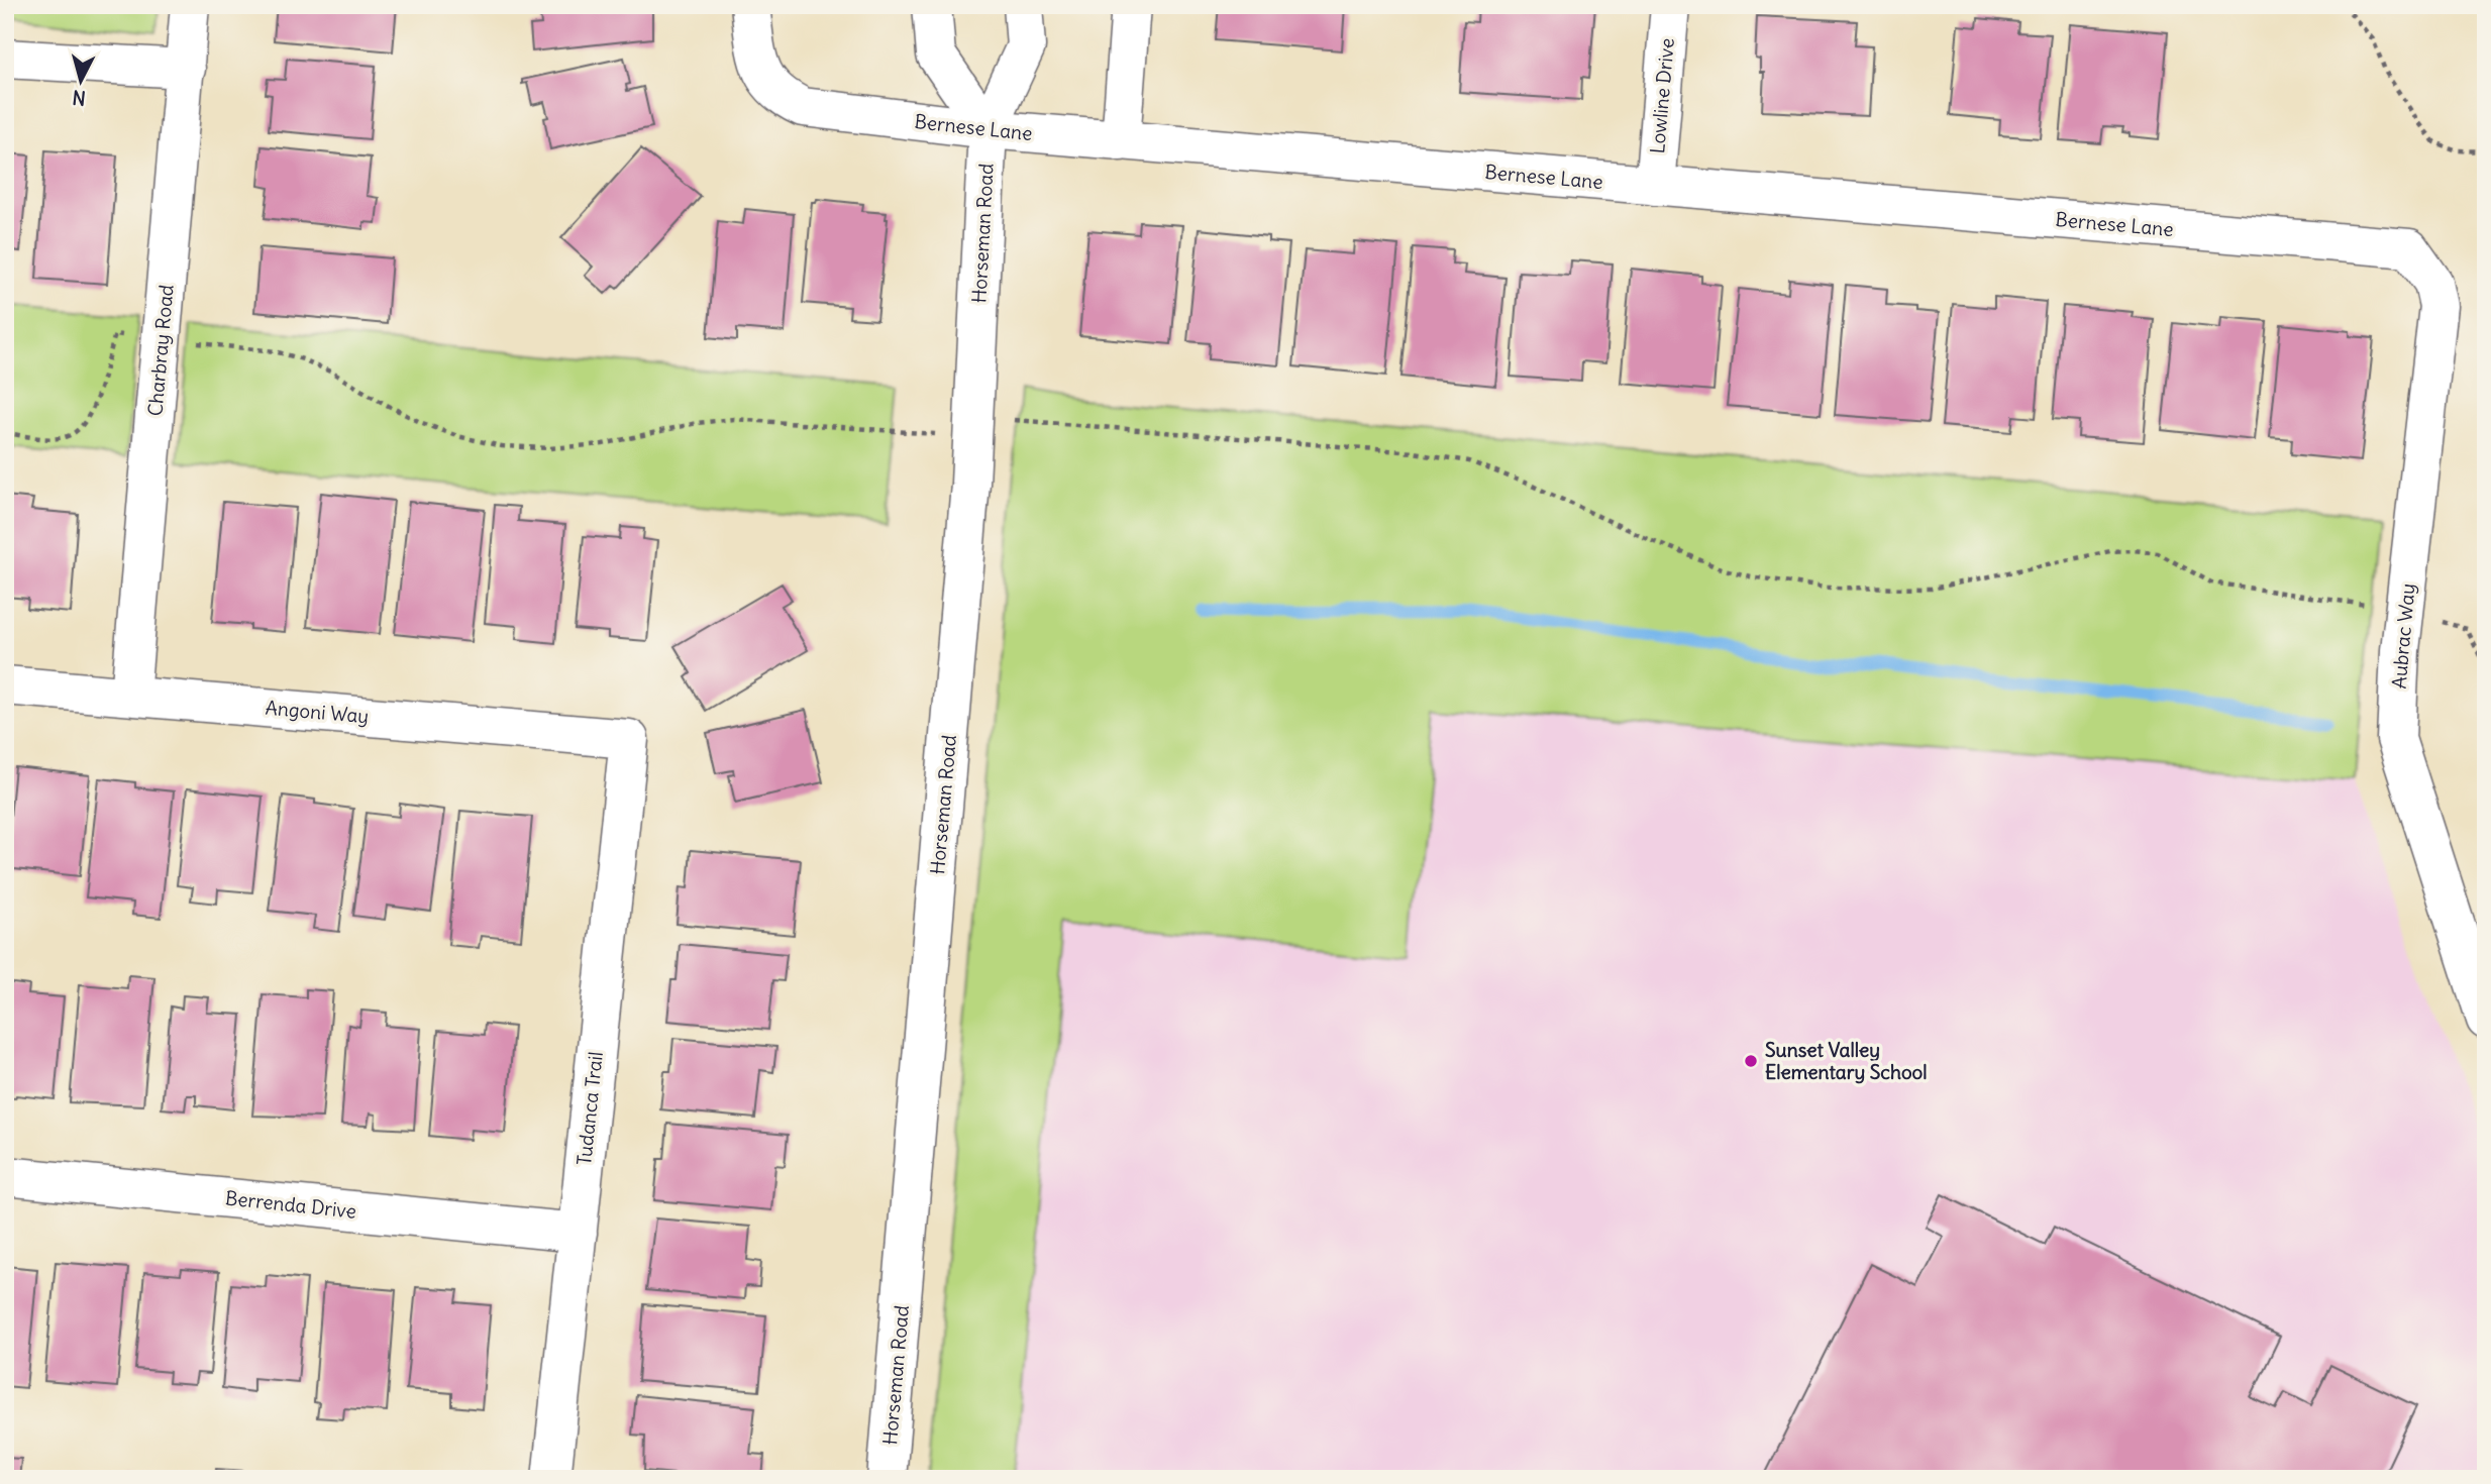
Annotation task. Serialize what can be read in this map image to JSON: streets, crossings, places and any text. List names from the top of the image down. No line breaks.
{"streets":{"street":["Lowline Drive","Bernese Lane","Horseman Road","Charbray Road","Aubrac Way","Angoni Way","Tudanca Trail","Berrenda Drive"]},"crossings":[["Lowline Drive","Bernese Lane"],["Bernese Lane","Horseman Road"],["Bernese Lane","Aubrac Way"],["Charbray Road","Angoni Way"],["Angoni Way","Tudanca Trail"],["Tudanca Trail","Berrenda Drive"]],"places":["Sunset Valley Elementary School"],"north":"bottom"}
